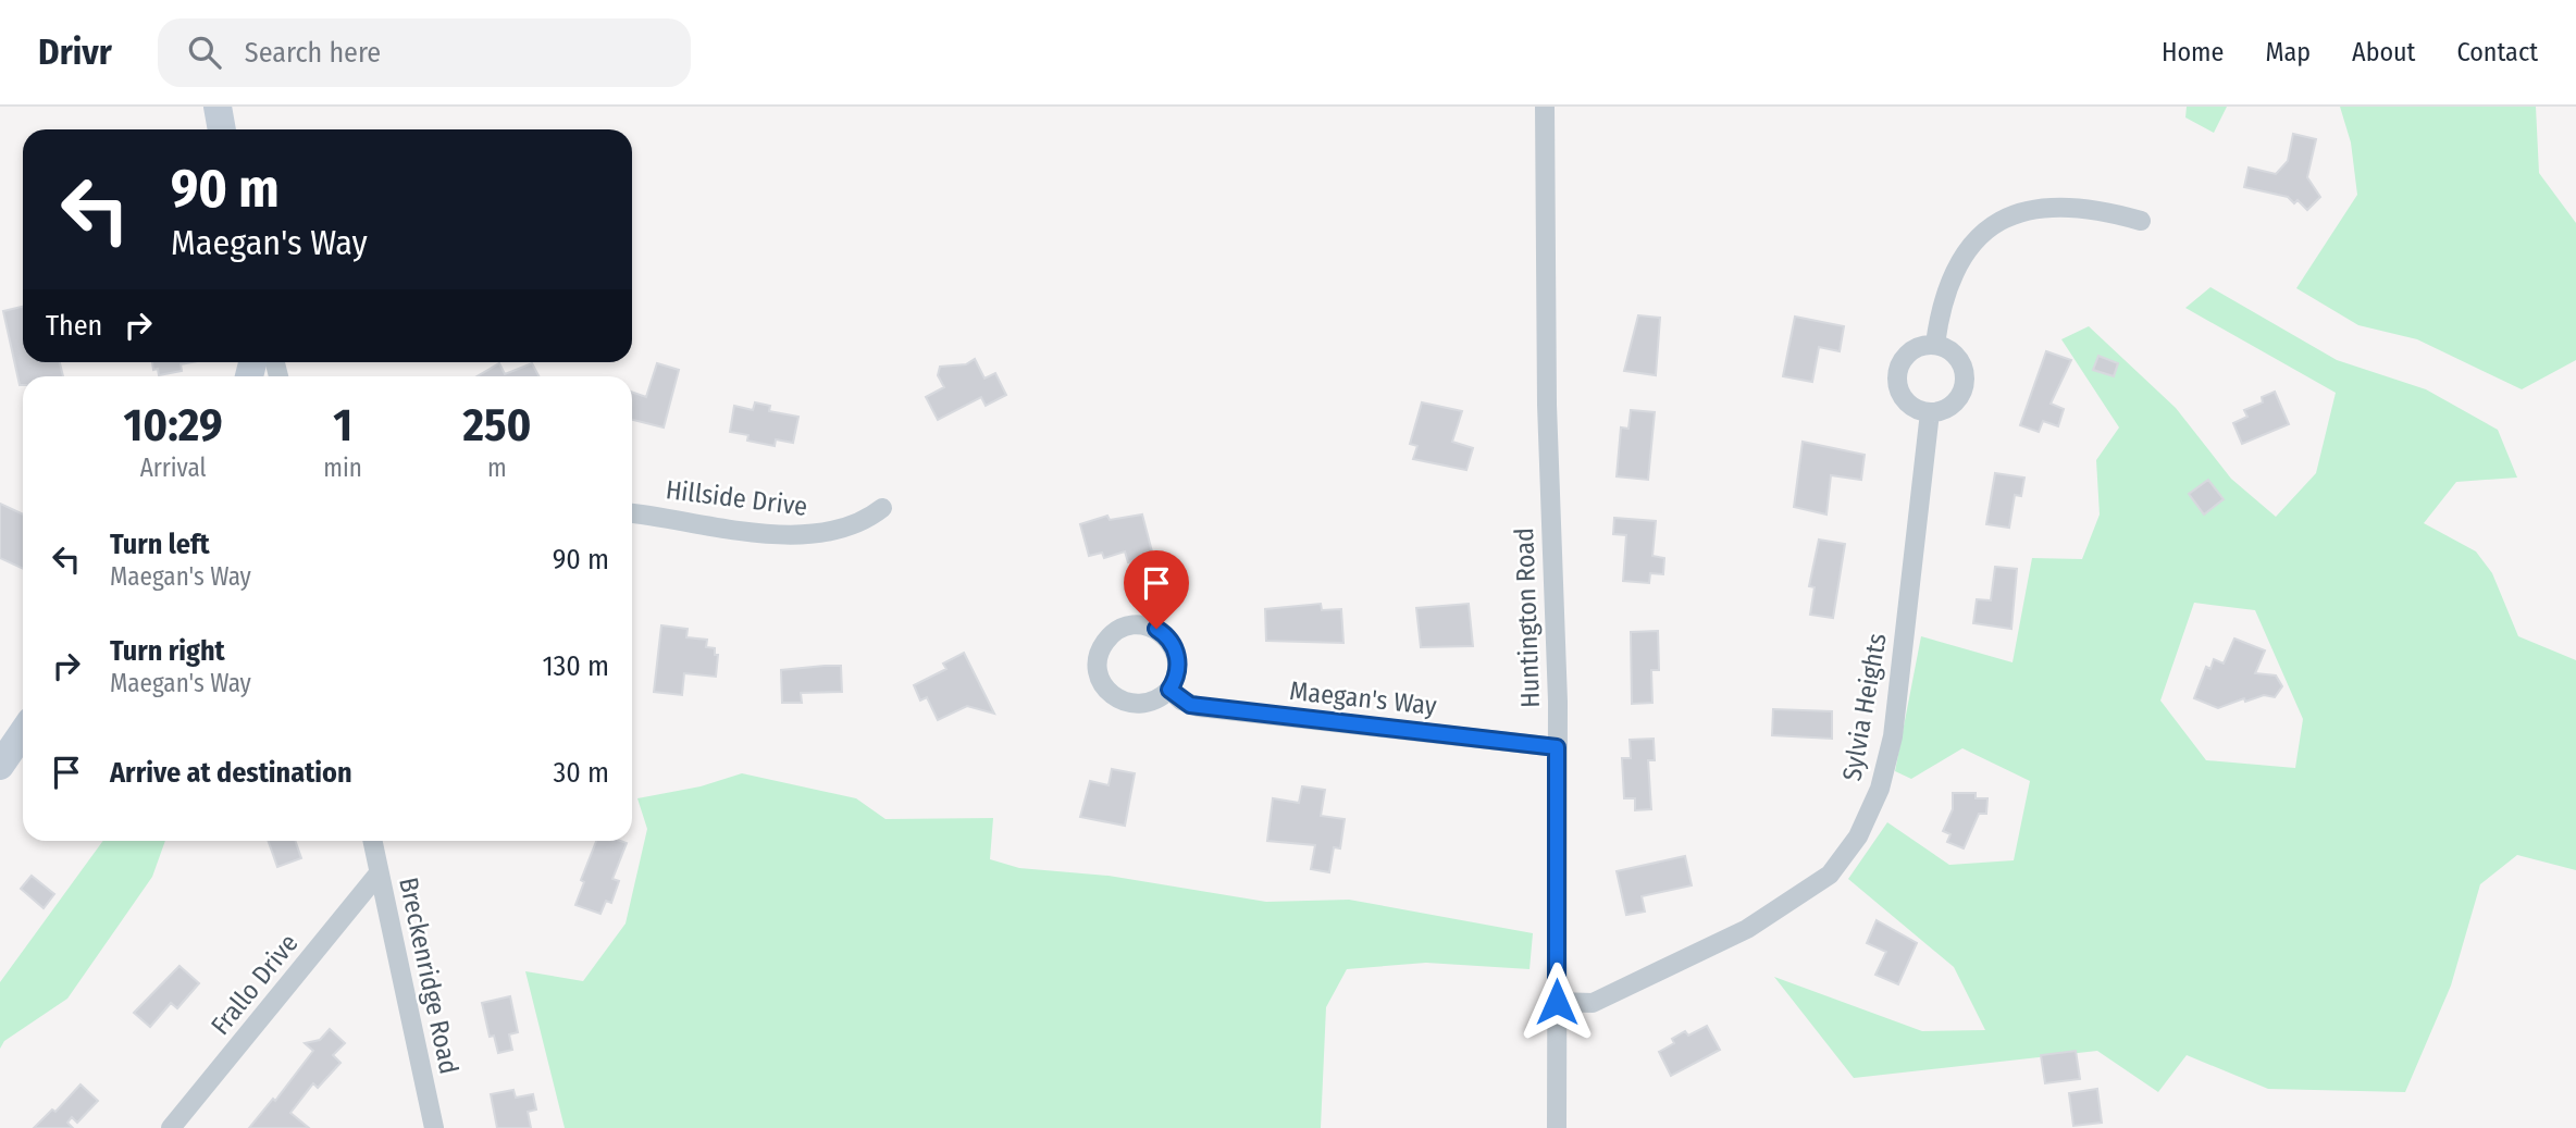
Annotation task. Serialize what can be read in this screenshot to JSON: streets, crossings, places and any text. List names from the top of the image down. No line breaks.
{"streets":{"street":["Hillside Drive","Huntington Road","Maegan's Way","Sylvia Heights","Breckenridge Road","Frallo Drive"]},"crossings":[["Huntington Road","Maegan's Way"],["Huntington Road","Sylvia Heights"],["Breckenridge Road","Frallo Drive"]],"page":{"header":"Drivr","search":"Search here","nav":["Home","Map","About","Contact"],"turn":["90 m","Maegan's Way"],"then":"Then","eta":["10:29","Arrival","1","min","250","m"],"list":[{"name":"Turn left","note":"Maegan's Way","value":"90 m"},{"name":"Turn right","note":"Maegan's Way","value":"130 m"},{"name":"Arrive at destination","value":"30 m"}]}}
